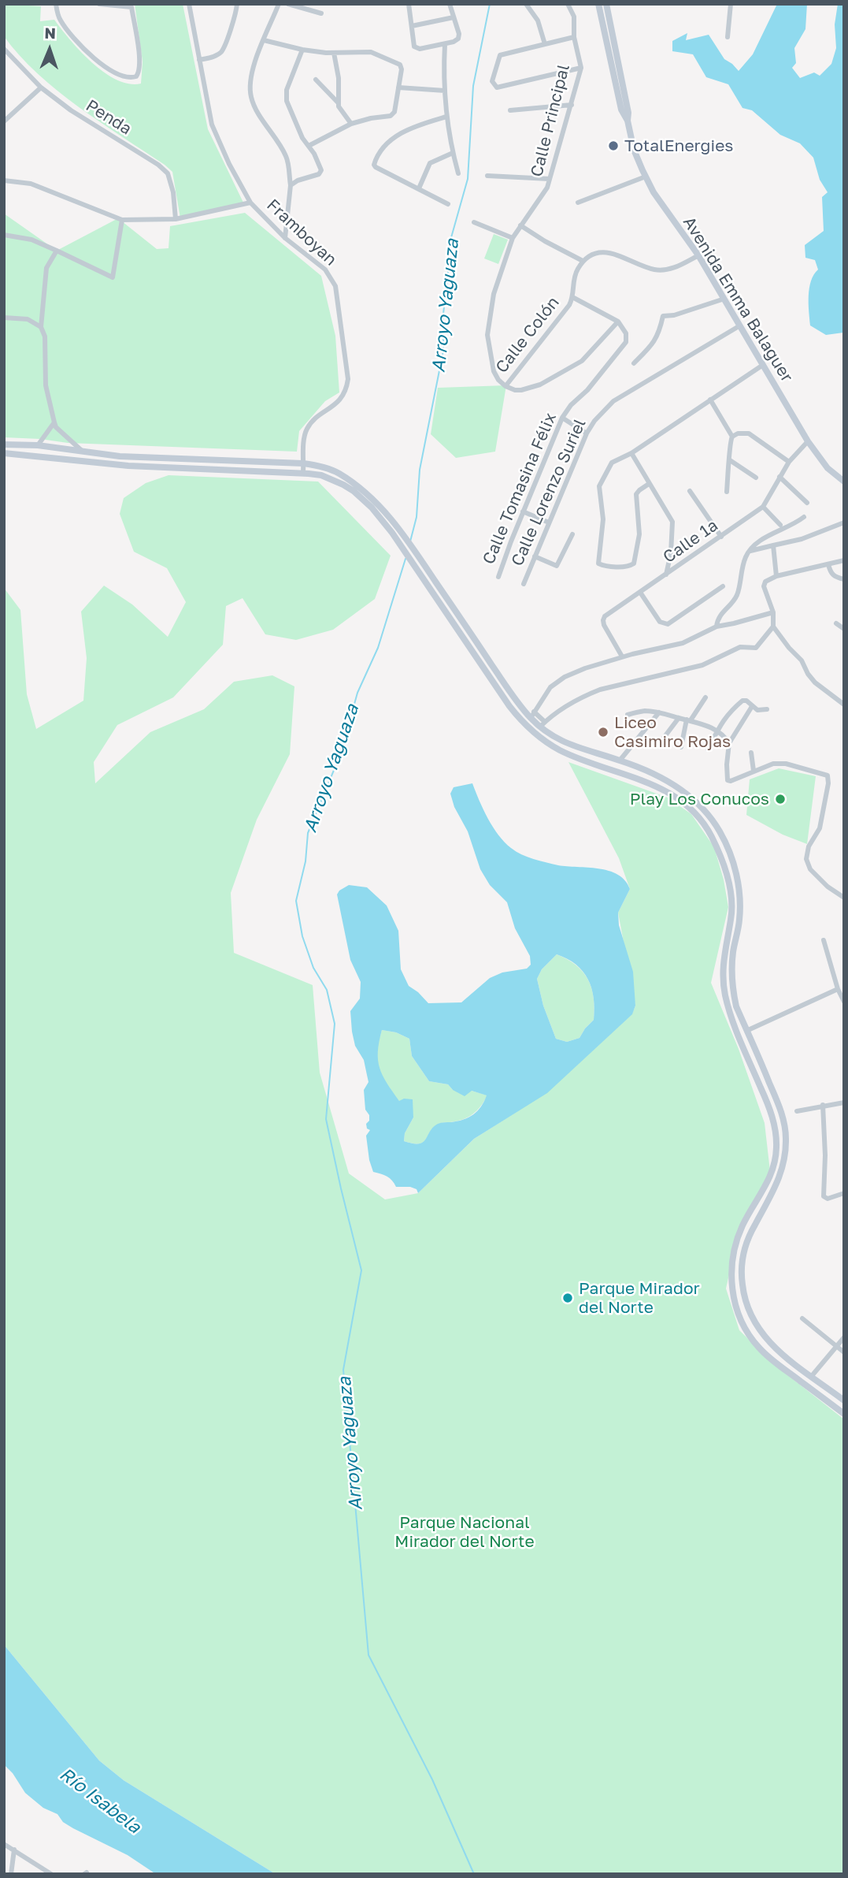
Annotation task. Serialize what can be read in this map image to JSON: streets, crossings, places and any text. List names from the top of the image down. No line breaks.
{"streets":{"street":["Penda","Calle Principal","Framboyan","Avenida Emma Balaguer","Calle Colón","Calle Tomasina Félix","Calle Lorenzo Suriel","Calle 1a"]},"crossings":[["Calle Principal","Calle Colón"],["Avenida Emma Balaguer","Calle Lorenzo Suriel"],["Avenida Emma Balaguer","Calle 1a"]],"water":["Arroyo Yaguaza","Río Isabela"],"parks":["Parque Nacional Mirador del Norte"],"places":["TotalEnergies","Liceo Casimiro Rojas","Play Los Conucos","Parque Mirador del Norte"],"north":"top"}
